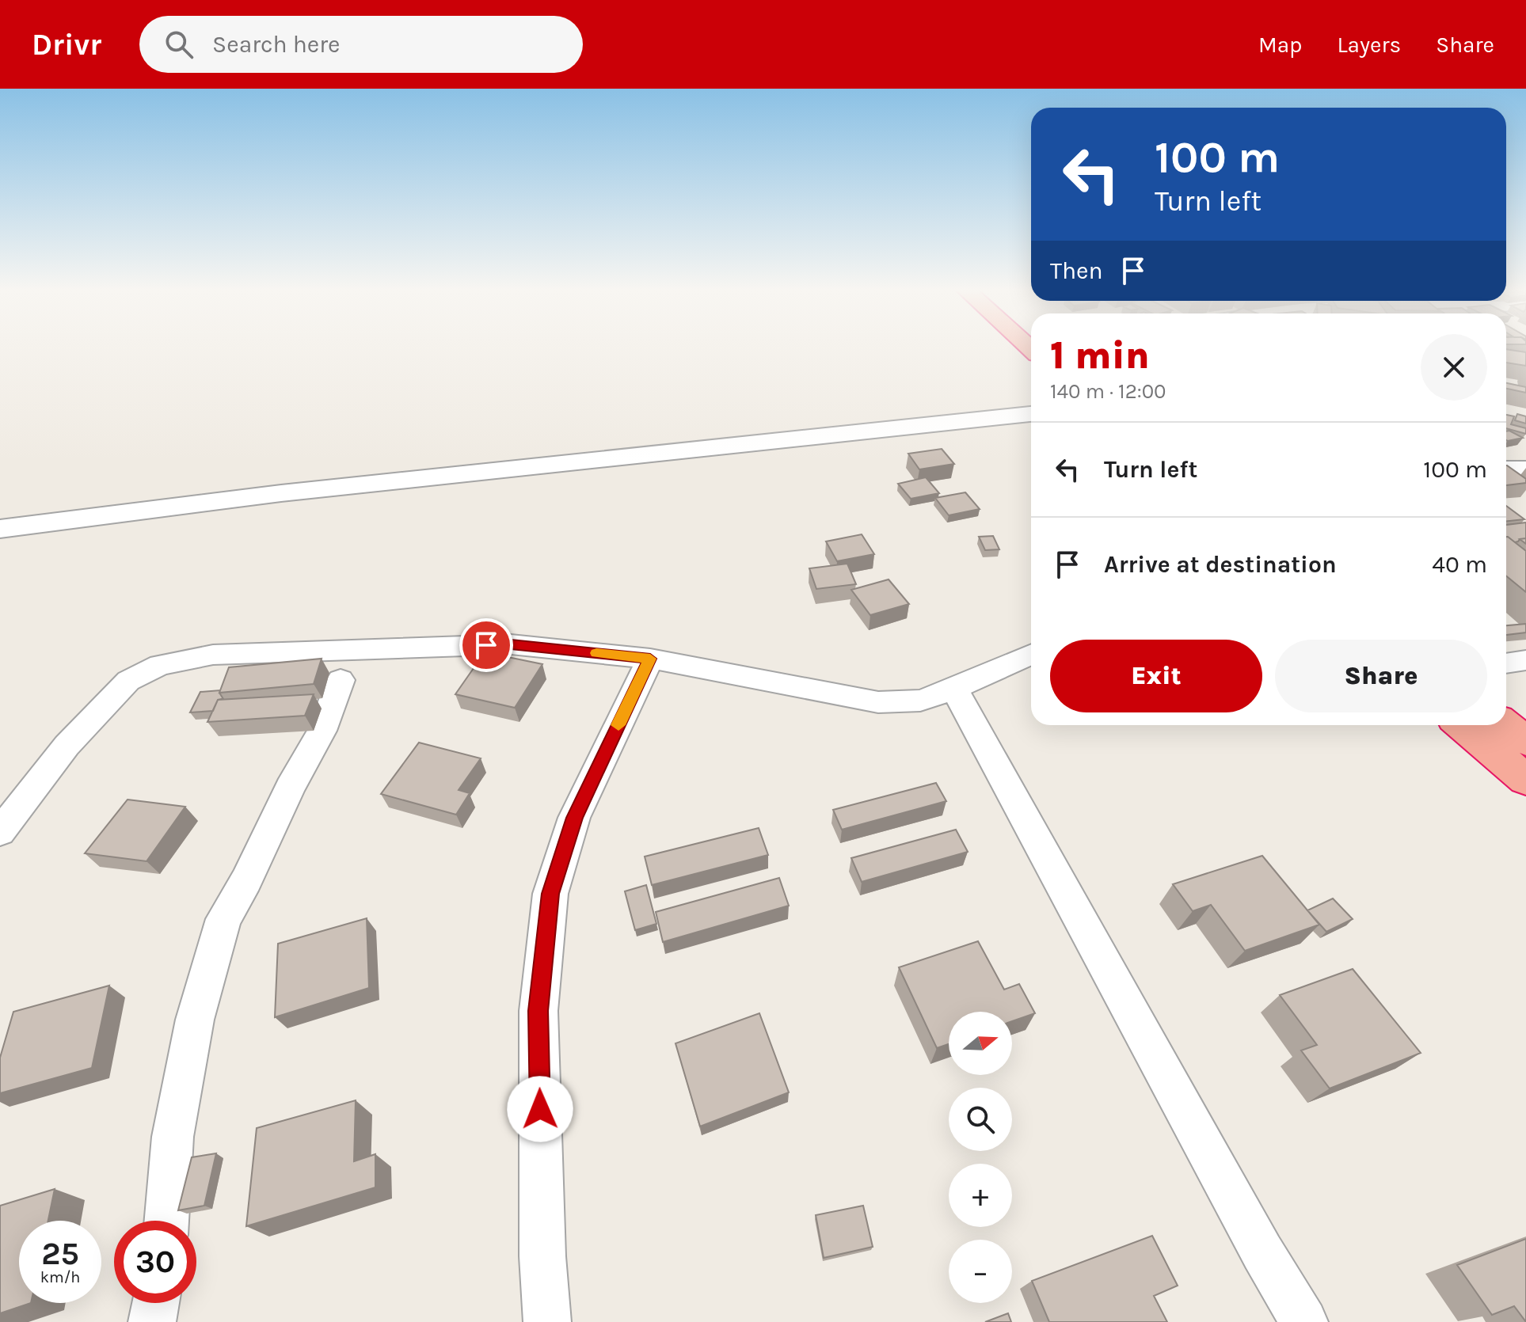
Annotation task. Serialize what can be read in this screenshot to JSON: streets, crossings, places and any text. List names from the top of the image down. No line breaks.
{"north":"right","page":{"header":"Drivr","search":"Search here","nav":["Map","Layers","Share"],"turn":["100 m","Turn left"],"then":"Then","heading":["1 min","140 m · 12:00"],"list":[{"name":"Turn left","value":"100 m"},{"name":"Arrive at destination","value":"40 m"}],"buttons":["Exit","Share"],"map_buttons":["+","−"],"speed":"25 km/h","limit":"30"}}
